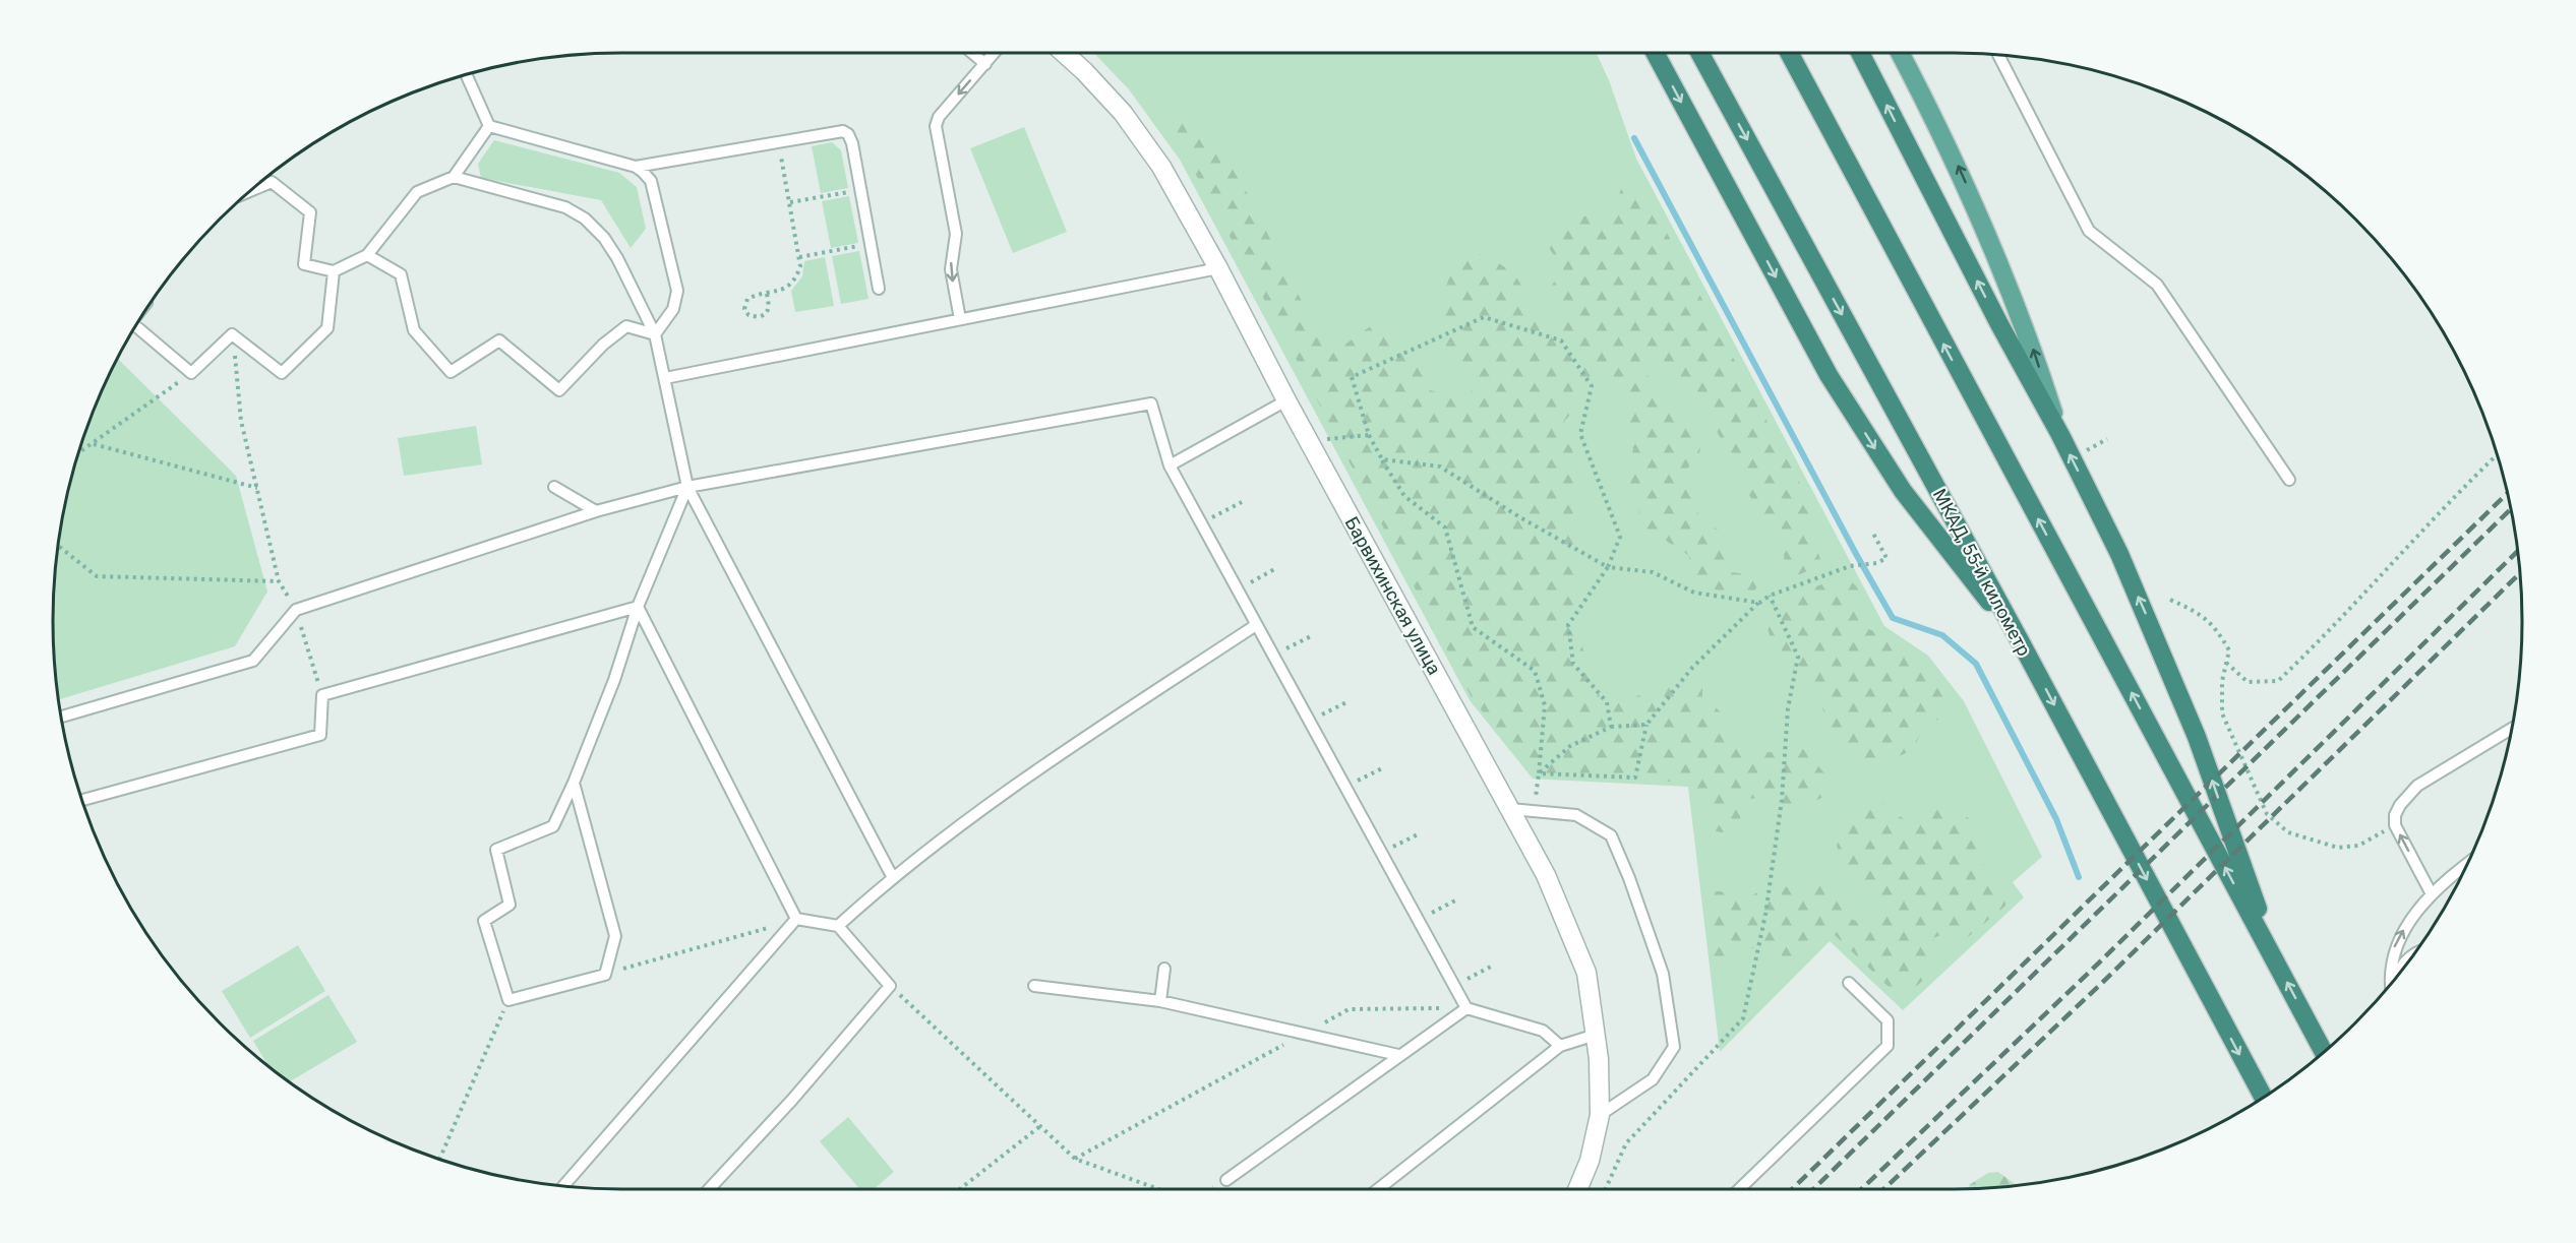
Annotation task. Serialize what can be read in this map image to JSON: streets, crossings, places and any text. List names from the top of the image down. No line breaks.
{"streets":{"highway":["МКАД, 55-й километр"],"street":["Барвихинская улица"]}}
